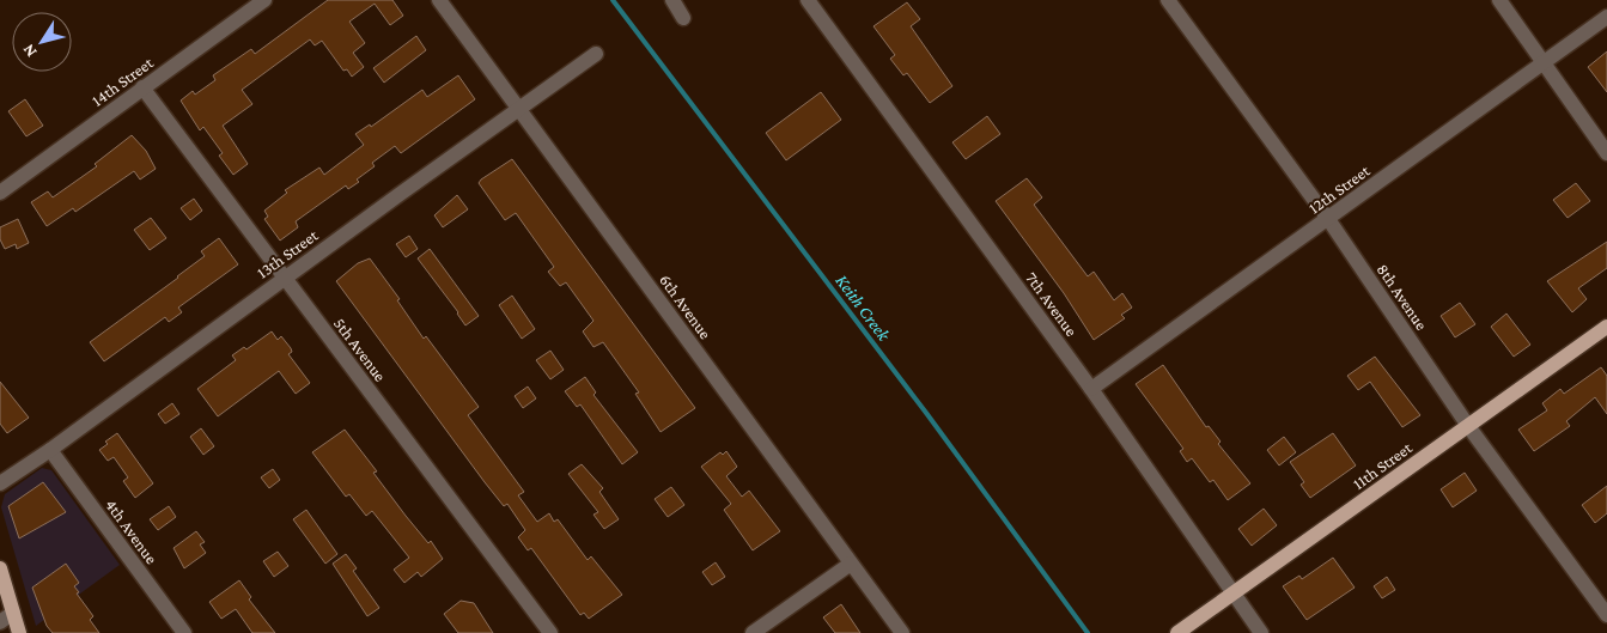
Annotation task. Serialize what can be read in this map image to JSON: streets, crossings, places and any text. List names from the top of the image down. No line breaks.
{"streets":{"main road":["11th Street"],"street":["14th Street","12th Street","13th Street","8th Avenue","7th Avenue","6th Avenue","5th Avenue","4th Avenue"]},"crossings":[["14th Street","5th Avenue"],["12th Street","8th Avenue"],["12th Street","7th Avenue"],["13th Street","6th Avenue"],["13th Street","5th Avenue"],["13th Street","4th Avenue"],["8th Avenue","11th Street"],["7th Avenue","11th Street"]],"water":["Keith Creek"],"north":"bottom left"}
